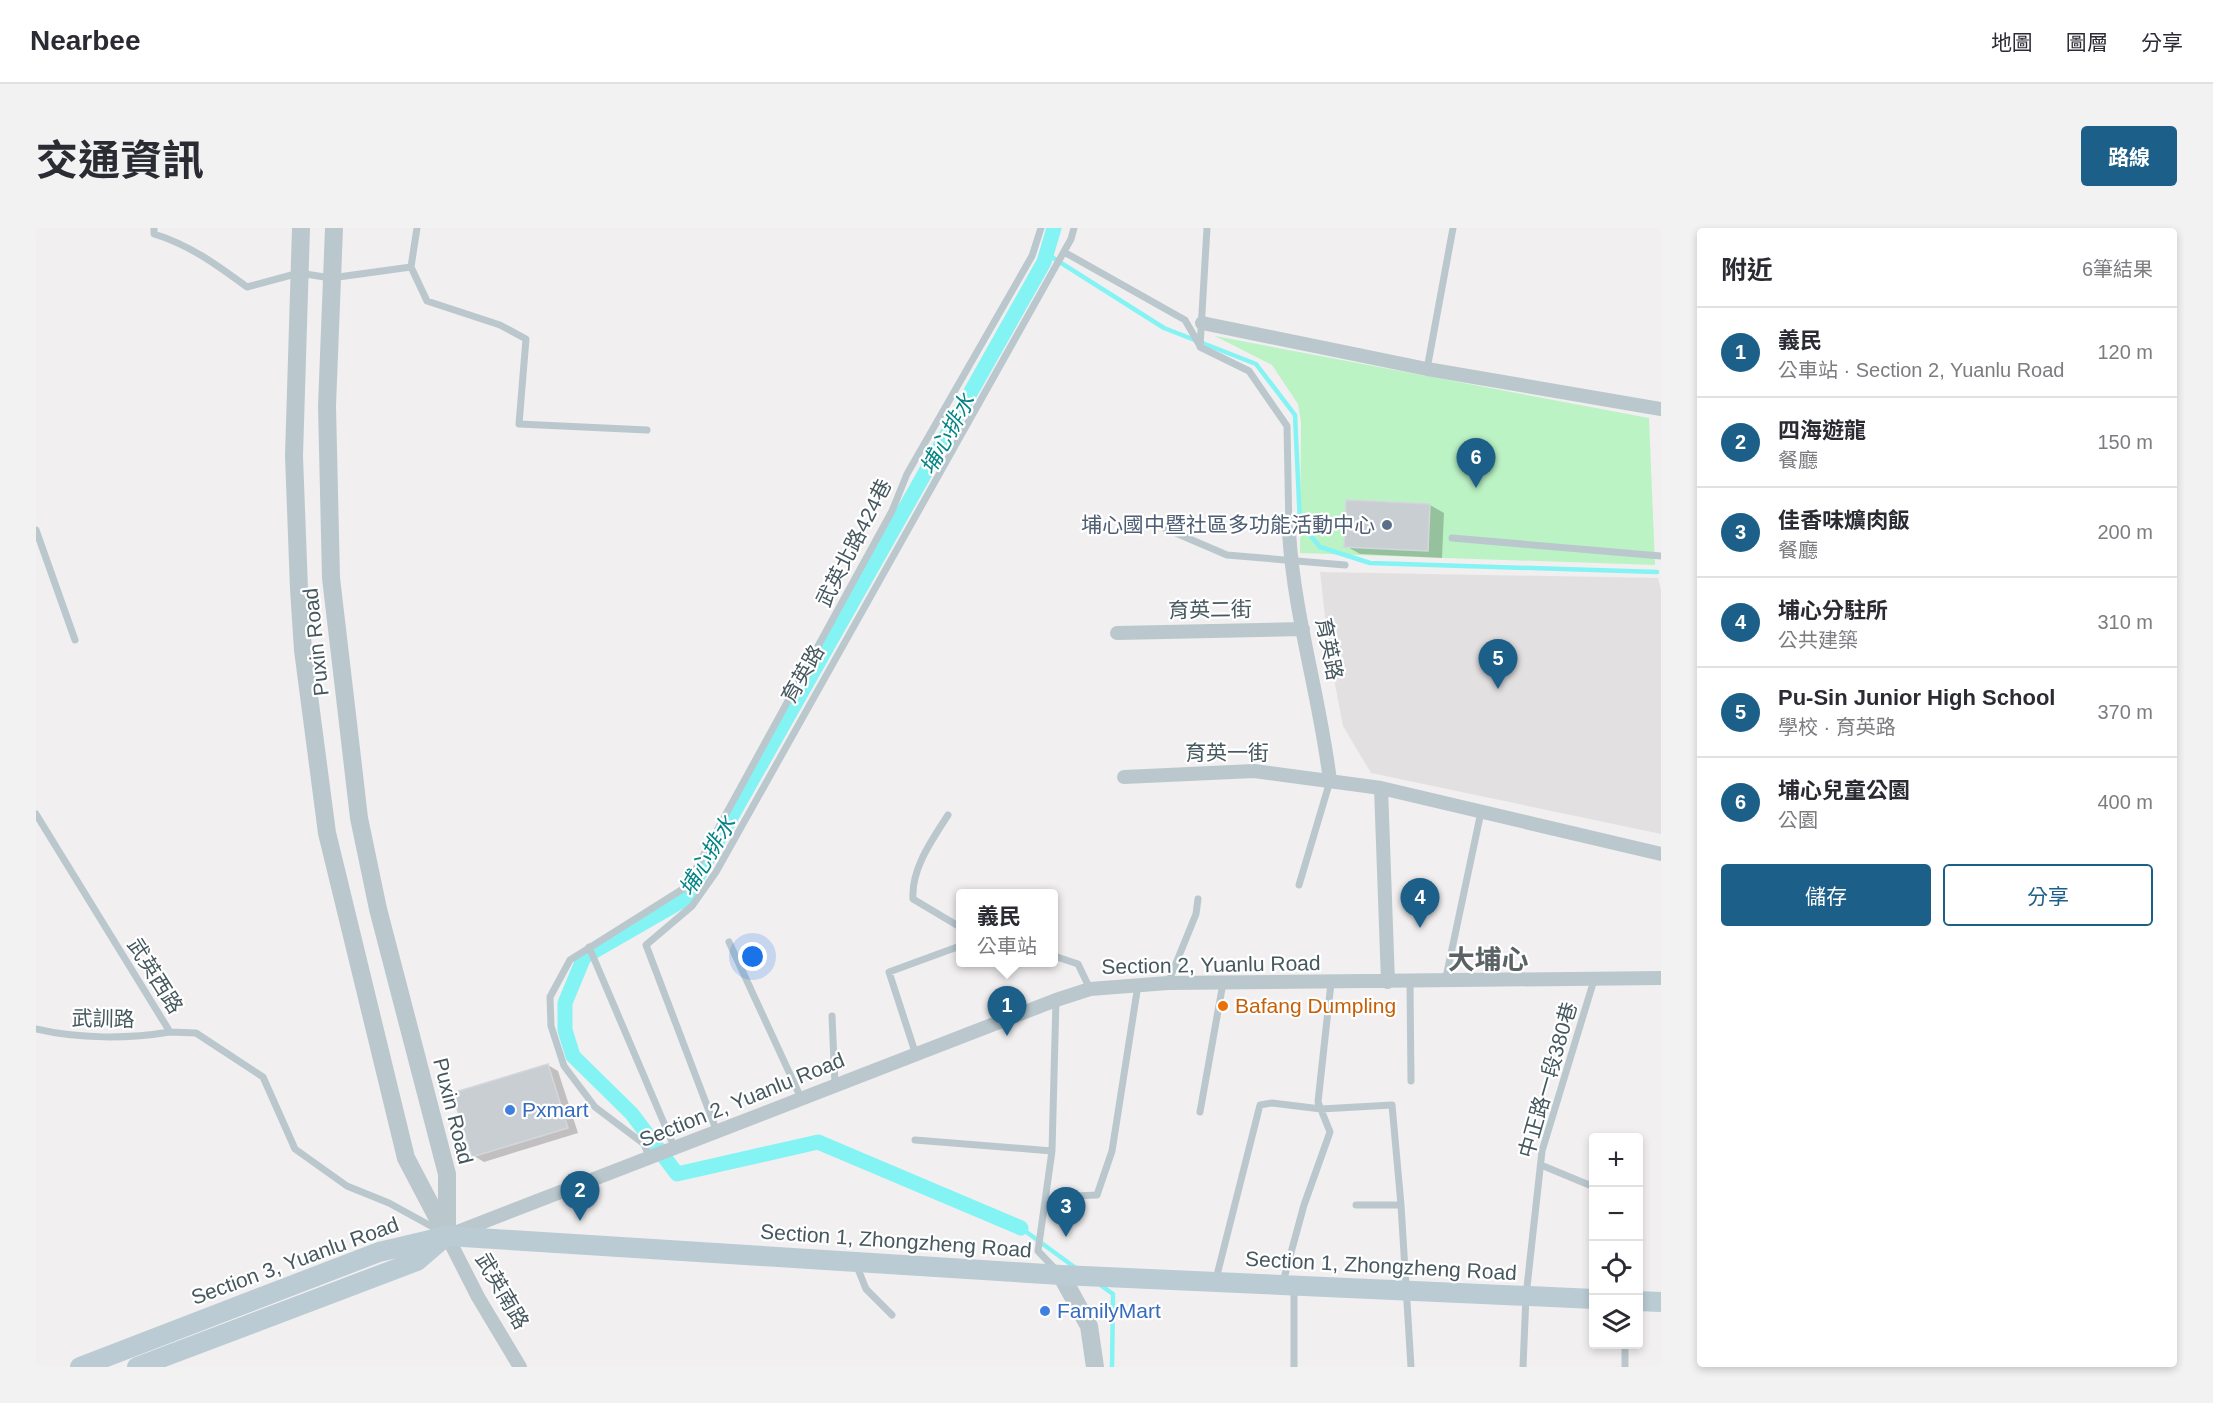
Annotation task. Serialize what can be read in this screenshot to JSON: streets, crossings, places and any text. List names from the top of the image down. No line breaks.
{"streets":{"main road":["Section 1, Zhongzheng Road","Section 3, Yuanlu Road"],"street":["育英二街","Puxin Road","育英路","育英一街","Section 2, Yuanlu Road","武英南路"],"lane":["武英北路424巷","武英西路","武訓路","中正路一段380巷"]},"crossings":[["武英北路424巷","Section 2, Yuanlu Road"],["育英二街","育英路"],["Puxin Road","Section 2, Yuanlu Road"],["Puxin Road","武英西路"],["Puxin Road","Section 1, Zhongzheng Road"],["Puxin Road","Section 3, Yuanlu Road"],["Puxin Road","武英南路"],["育英路","育英一街"],["育英路","Section 2, Yuanlu Road"],["Section 2, Yuanlu Road","武英西路"],["Section 2, Yuanlu Road","中正路一段380巷"],["Section 2, Yuanlu Road","Section 1, Zhongzheng Road"],["Section 2, Yuanlu Road","Section 3, Yuanlu Road"],["Section 2, Yuanlu Road","武英南路"],["武英西路","武訓路"],["武英西路","Section 1, Zhongzheng Road"],["武英西路","Section 3, Yuanlu Road"],["武英西路","武英南路"],["中正路一段380巷","Section 1, Zhongzheng Road"],["Section 1, Zhongzheng Road","Section 3, Yuanlu Road"],["Section 1, Zhongzheng Road","武英南路"],["Section 3, Yuanlu Road","武英南路"]],"districts":["大埔心"],"water":["埔心排水"],"places":["埔心國中暨社區多功能活動中心","Bafang Dumpling","Pxmart","FamilyMart"],"page":{"header":"Nearbee","nav":["地圖","圖層","分享"],"title":"交通資訊","buttons":["路線",["儲存","分享"]],"heading":["附近","6筆結果"],"list":[{"mark":"1","name":"義民","note":"公車站 · Section 2, Yuanlu Road","value":"120 m"},{"mark":"2","name":"四海遊龍","note":"餐廳","value":"150 m"},{"mark":"3","name":"佳香味爌肉飯","note":"餐廳","value":"200 m"},{"mark":"4","name":"埔心分駐所","note":"公共建築","value":"310 m"},{"mark":"5","name":"Pu-Sin Junior High School","note":"學校 · 育英路","value":"370 m"},{"mark":"6","name":"埔心兒童公園","note":"公園","value":"400 m"}],"pins":["6","5","4","1","2","3"],"popup":["義民","公車站"],"map_buttons":["+","−"]}}
